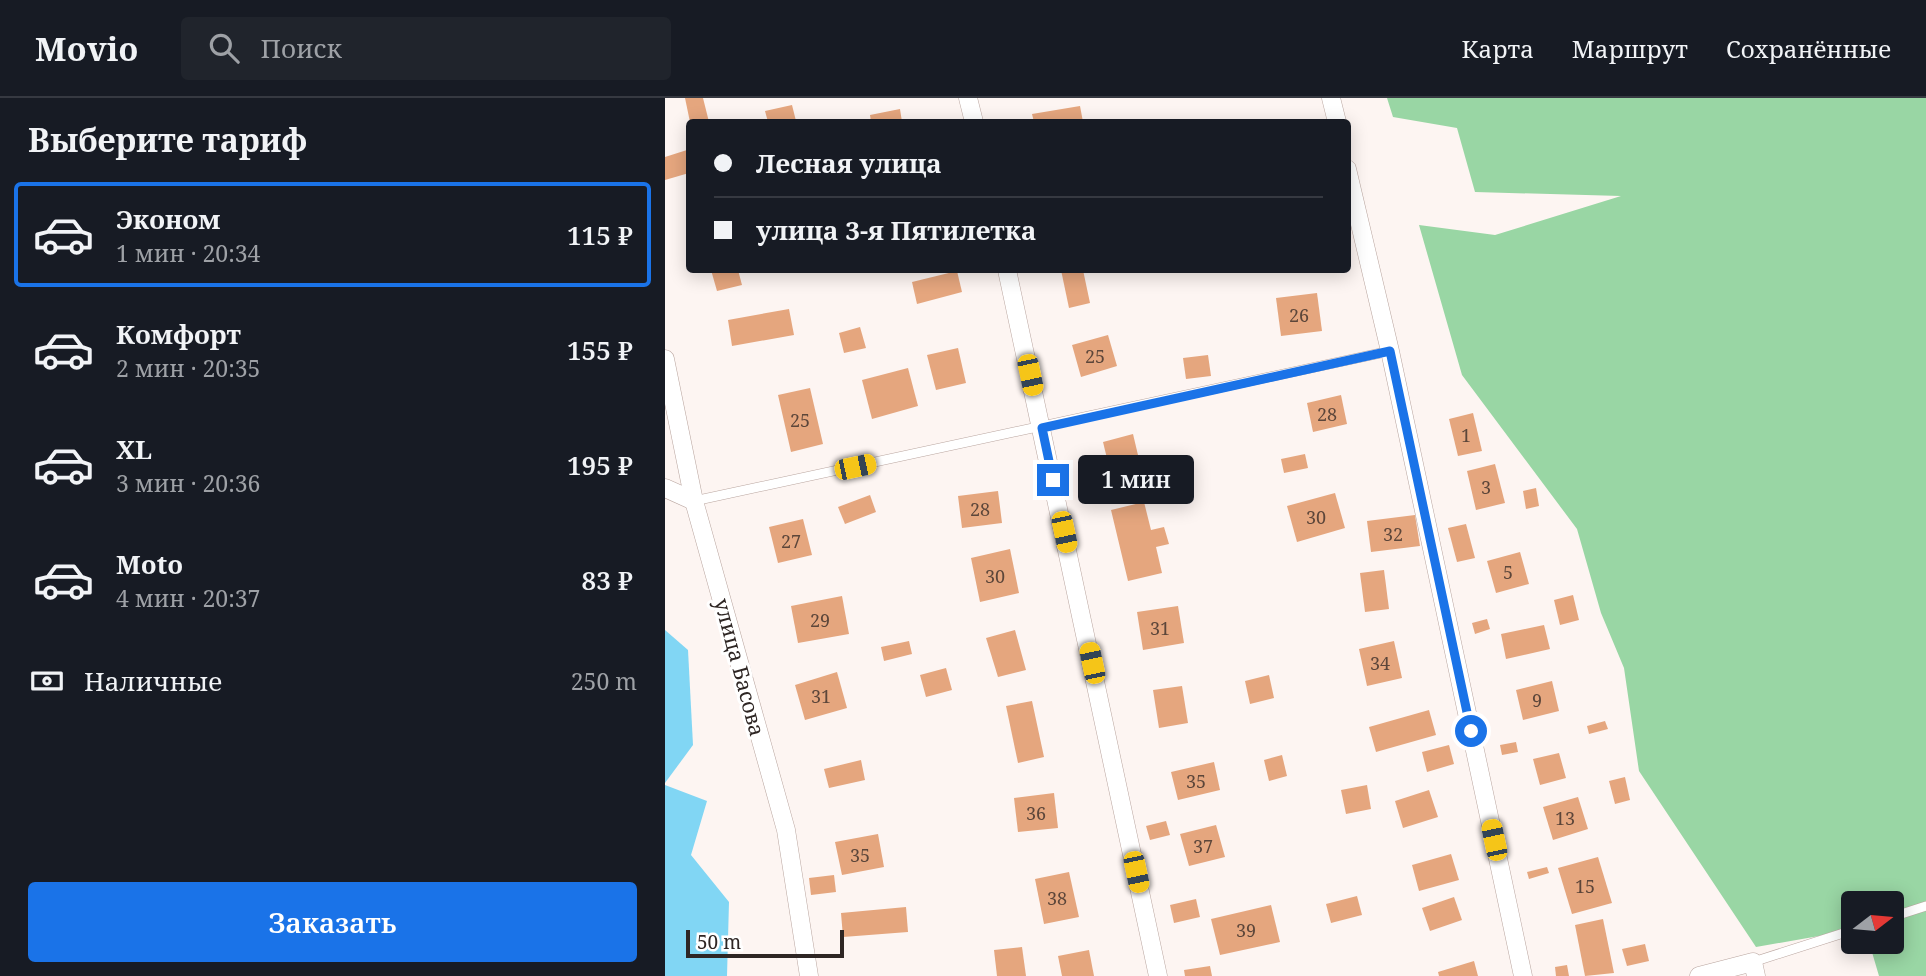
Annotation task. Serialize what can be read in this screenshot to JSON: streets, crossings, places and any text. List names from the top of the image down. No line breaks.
{"streets":{"street":["улица Басова"]},"house_numbers":["26","25","28","25","1","3","28","30","32","27","5","30","29","31","34","31","9","35","36","13","37","35","15","38","39"],"scale_bar":"50 m","north":"right","page":{"header":"Movio","search":"Поиск","nav":["Карта","Маршрут","Сохранённые"],"heading":"Выберите тариф","banner":["Лесная улица","улица 3-я Пятилетка"],"list":[{"name":"Эконом","note":"1 мин · 20:34","value":"115 ₽"},{"name":"Комфорт","note":"2 мин · 20:35","value":"155 ₽"},{"name":"XL","note":"3 мин · 20:36","value":"195 ₽"},{"name":"Moto","note":"4 мин · 20:37","value":"83 ₽"}],"bubble":"1 мин","pay":["Наличные","250 m"],"buttons":"Заказать","scale":"50 m"}}
